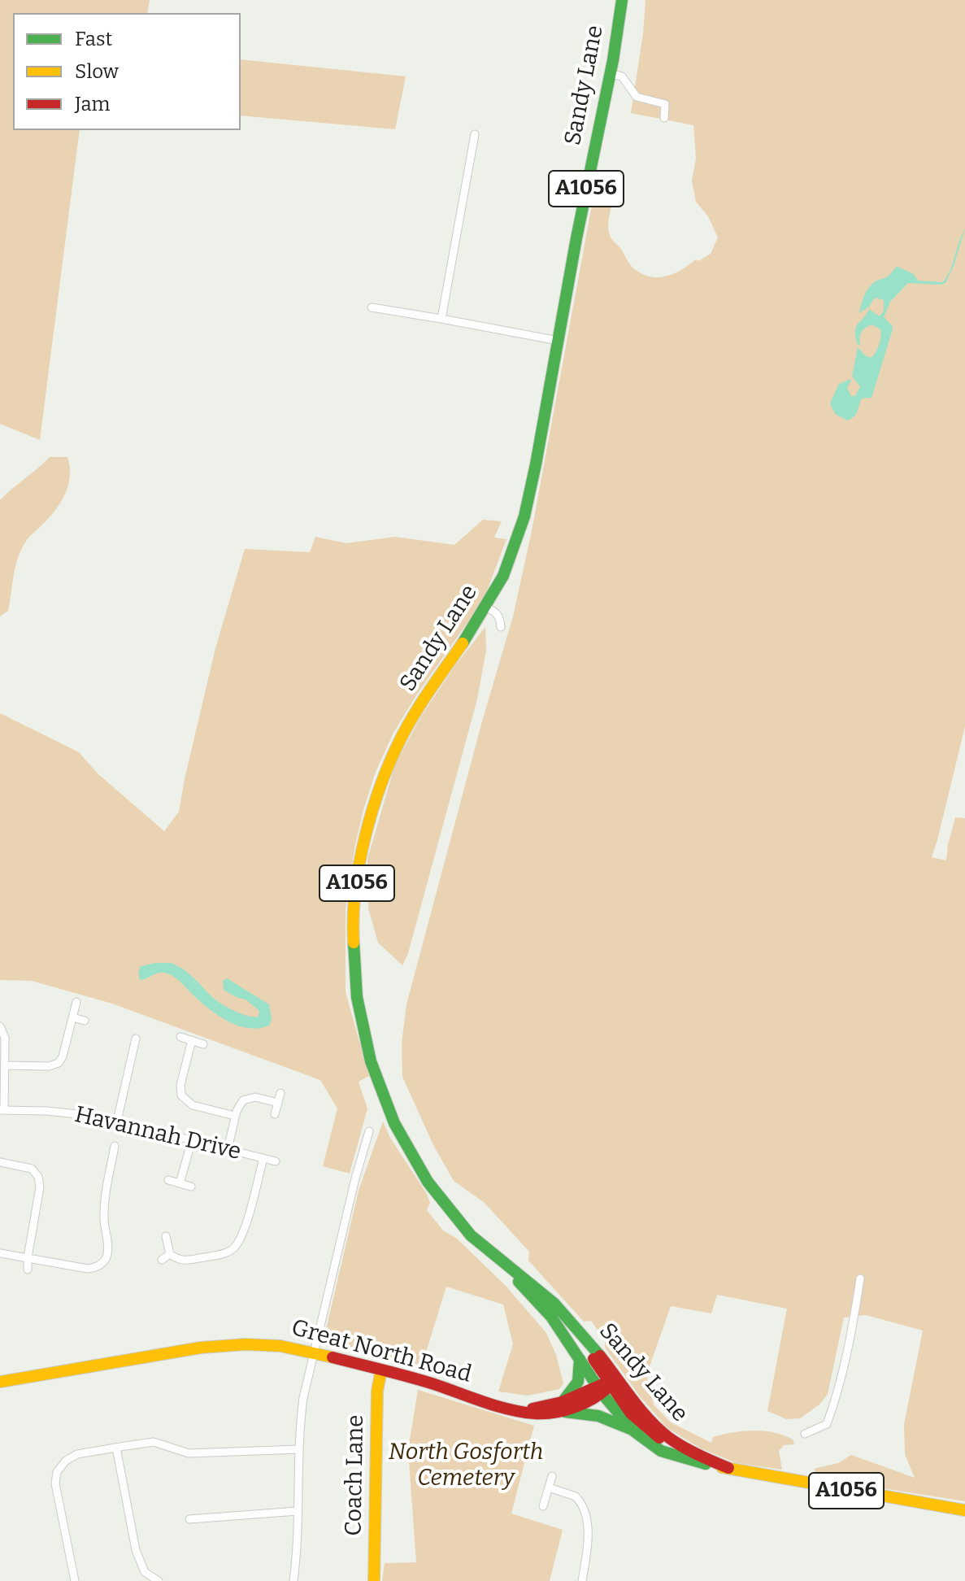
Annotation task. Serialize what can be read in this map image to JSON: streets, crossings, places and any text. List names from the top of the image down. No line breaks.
{"streets":{"main road":["Sandy Lane","A1056","Great North Road","Coach Lane"],"street":["Havannah Drive"]},"crossings":[["Sandy Lane","A1056"],["Sandy Lane","Great North Road"],["Great North Road","Coach Lane"]],"parks":["North Gosforth Cemetery"],"legend":["Fast","Slow","Jam"]}
